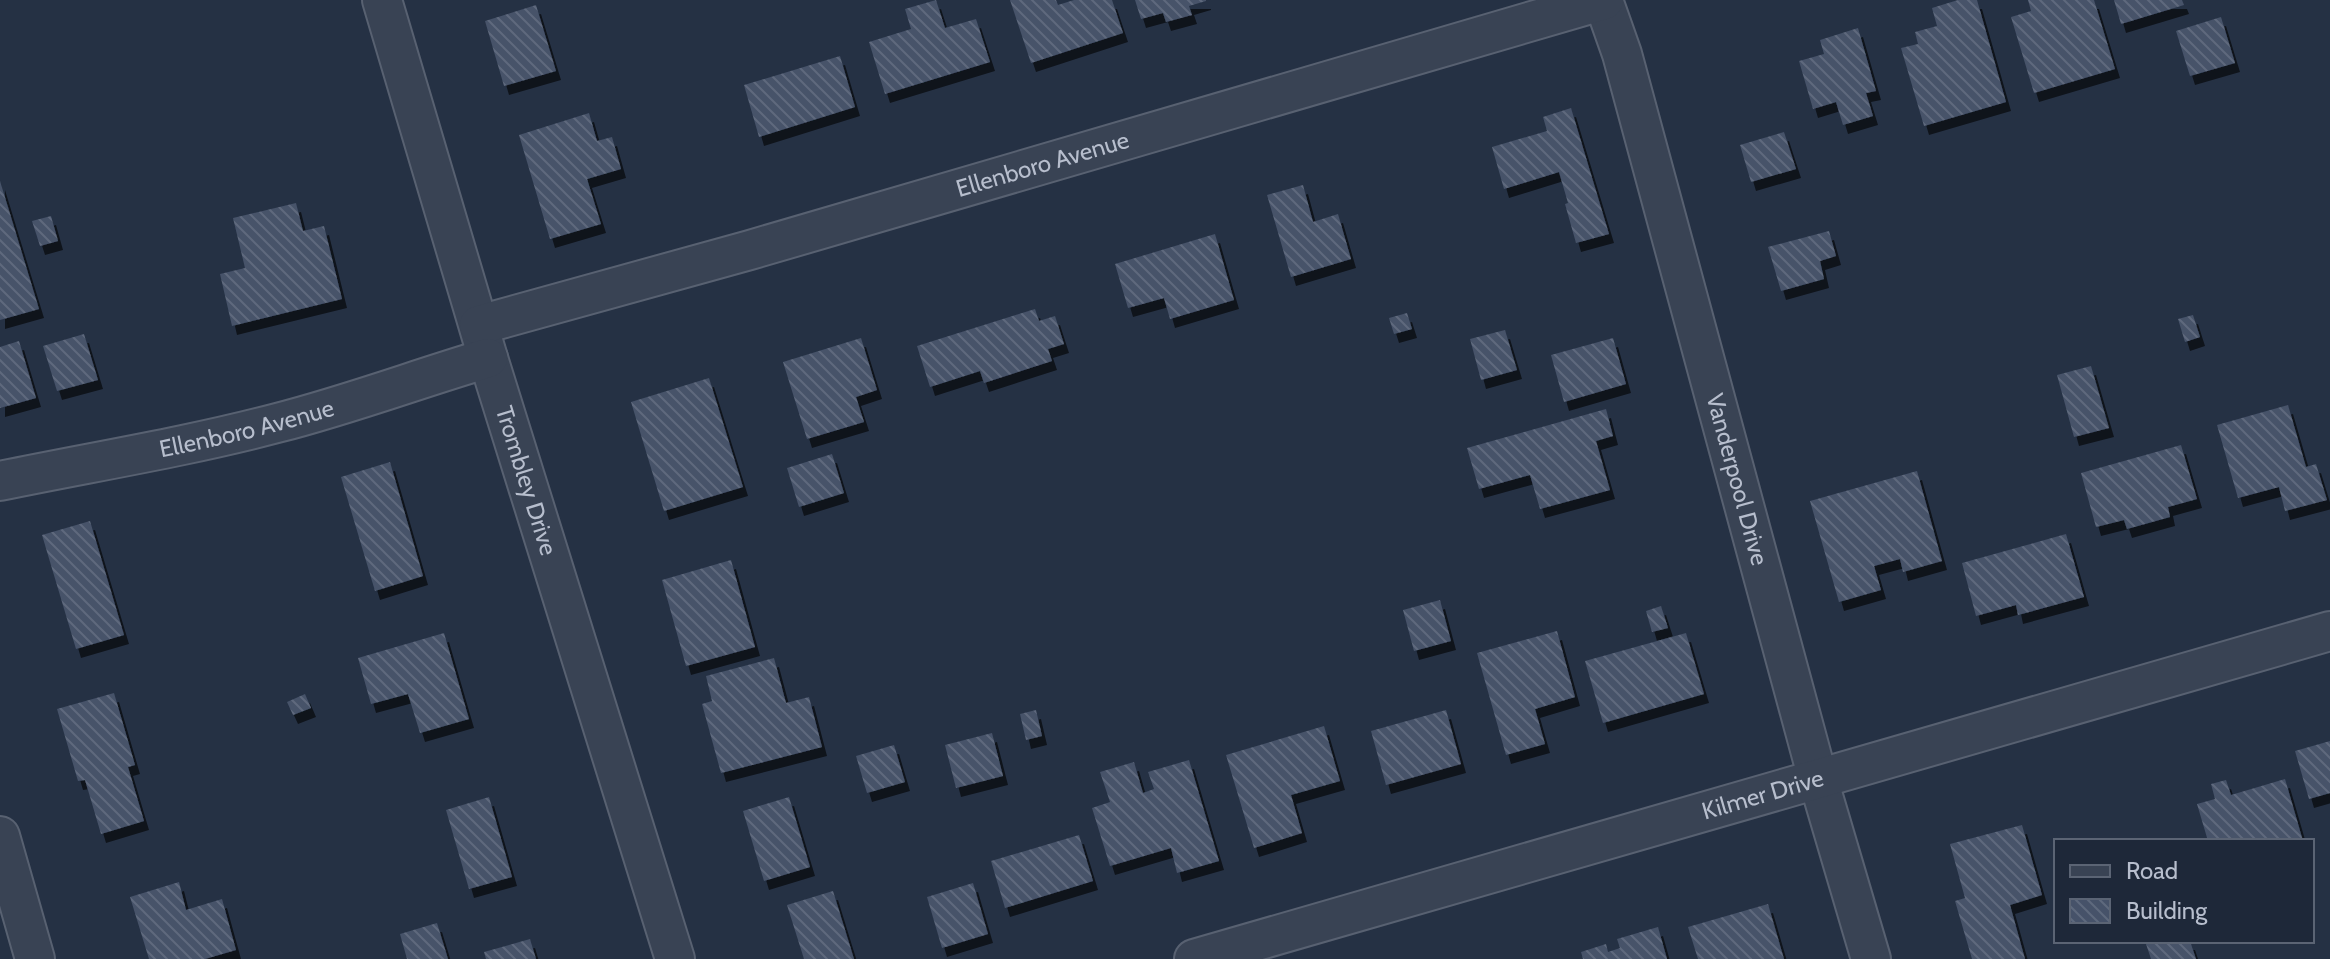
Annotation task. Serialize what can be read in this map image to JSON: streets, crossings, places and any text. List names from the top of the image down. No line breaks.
{"streets":{"street":["Ellenboro Avenue","Vanderpool Drive","Trombley Drive","Kilmer Drive"]},"crossings":[["Ellenboro Avenue","Vanderpool Drive"],["Ellenboro Avenue","Trombley Drive"],["Vanderpool Drive","Kilmer Drive"]],"legend":["Road","Building"]}
